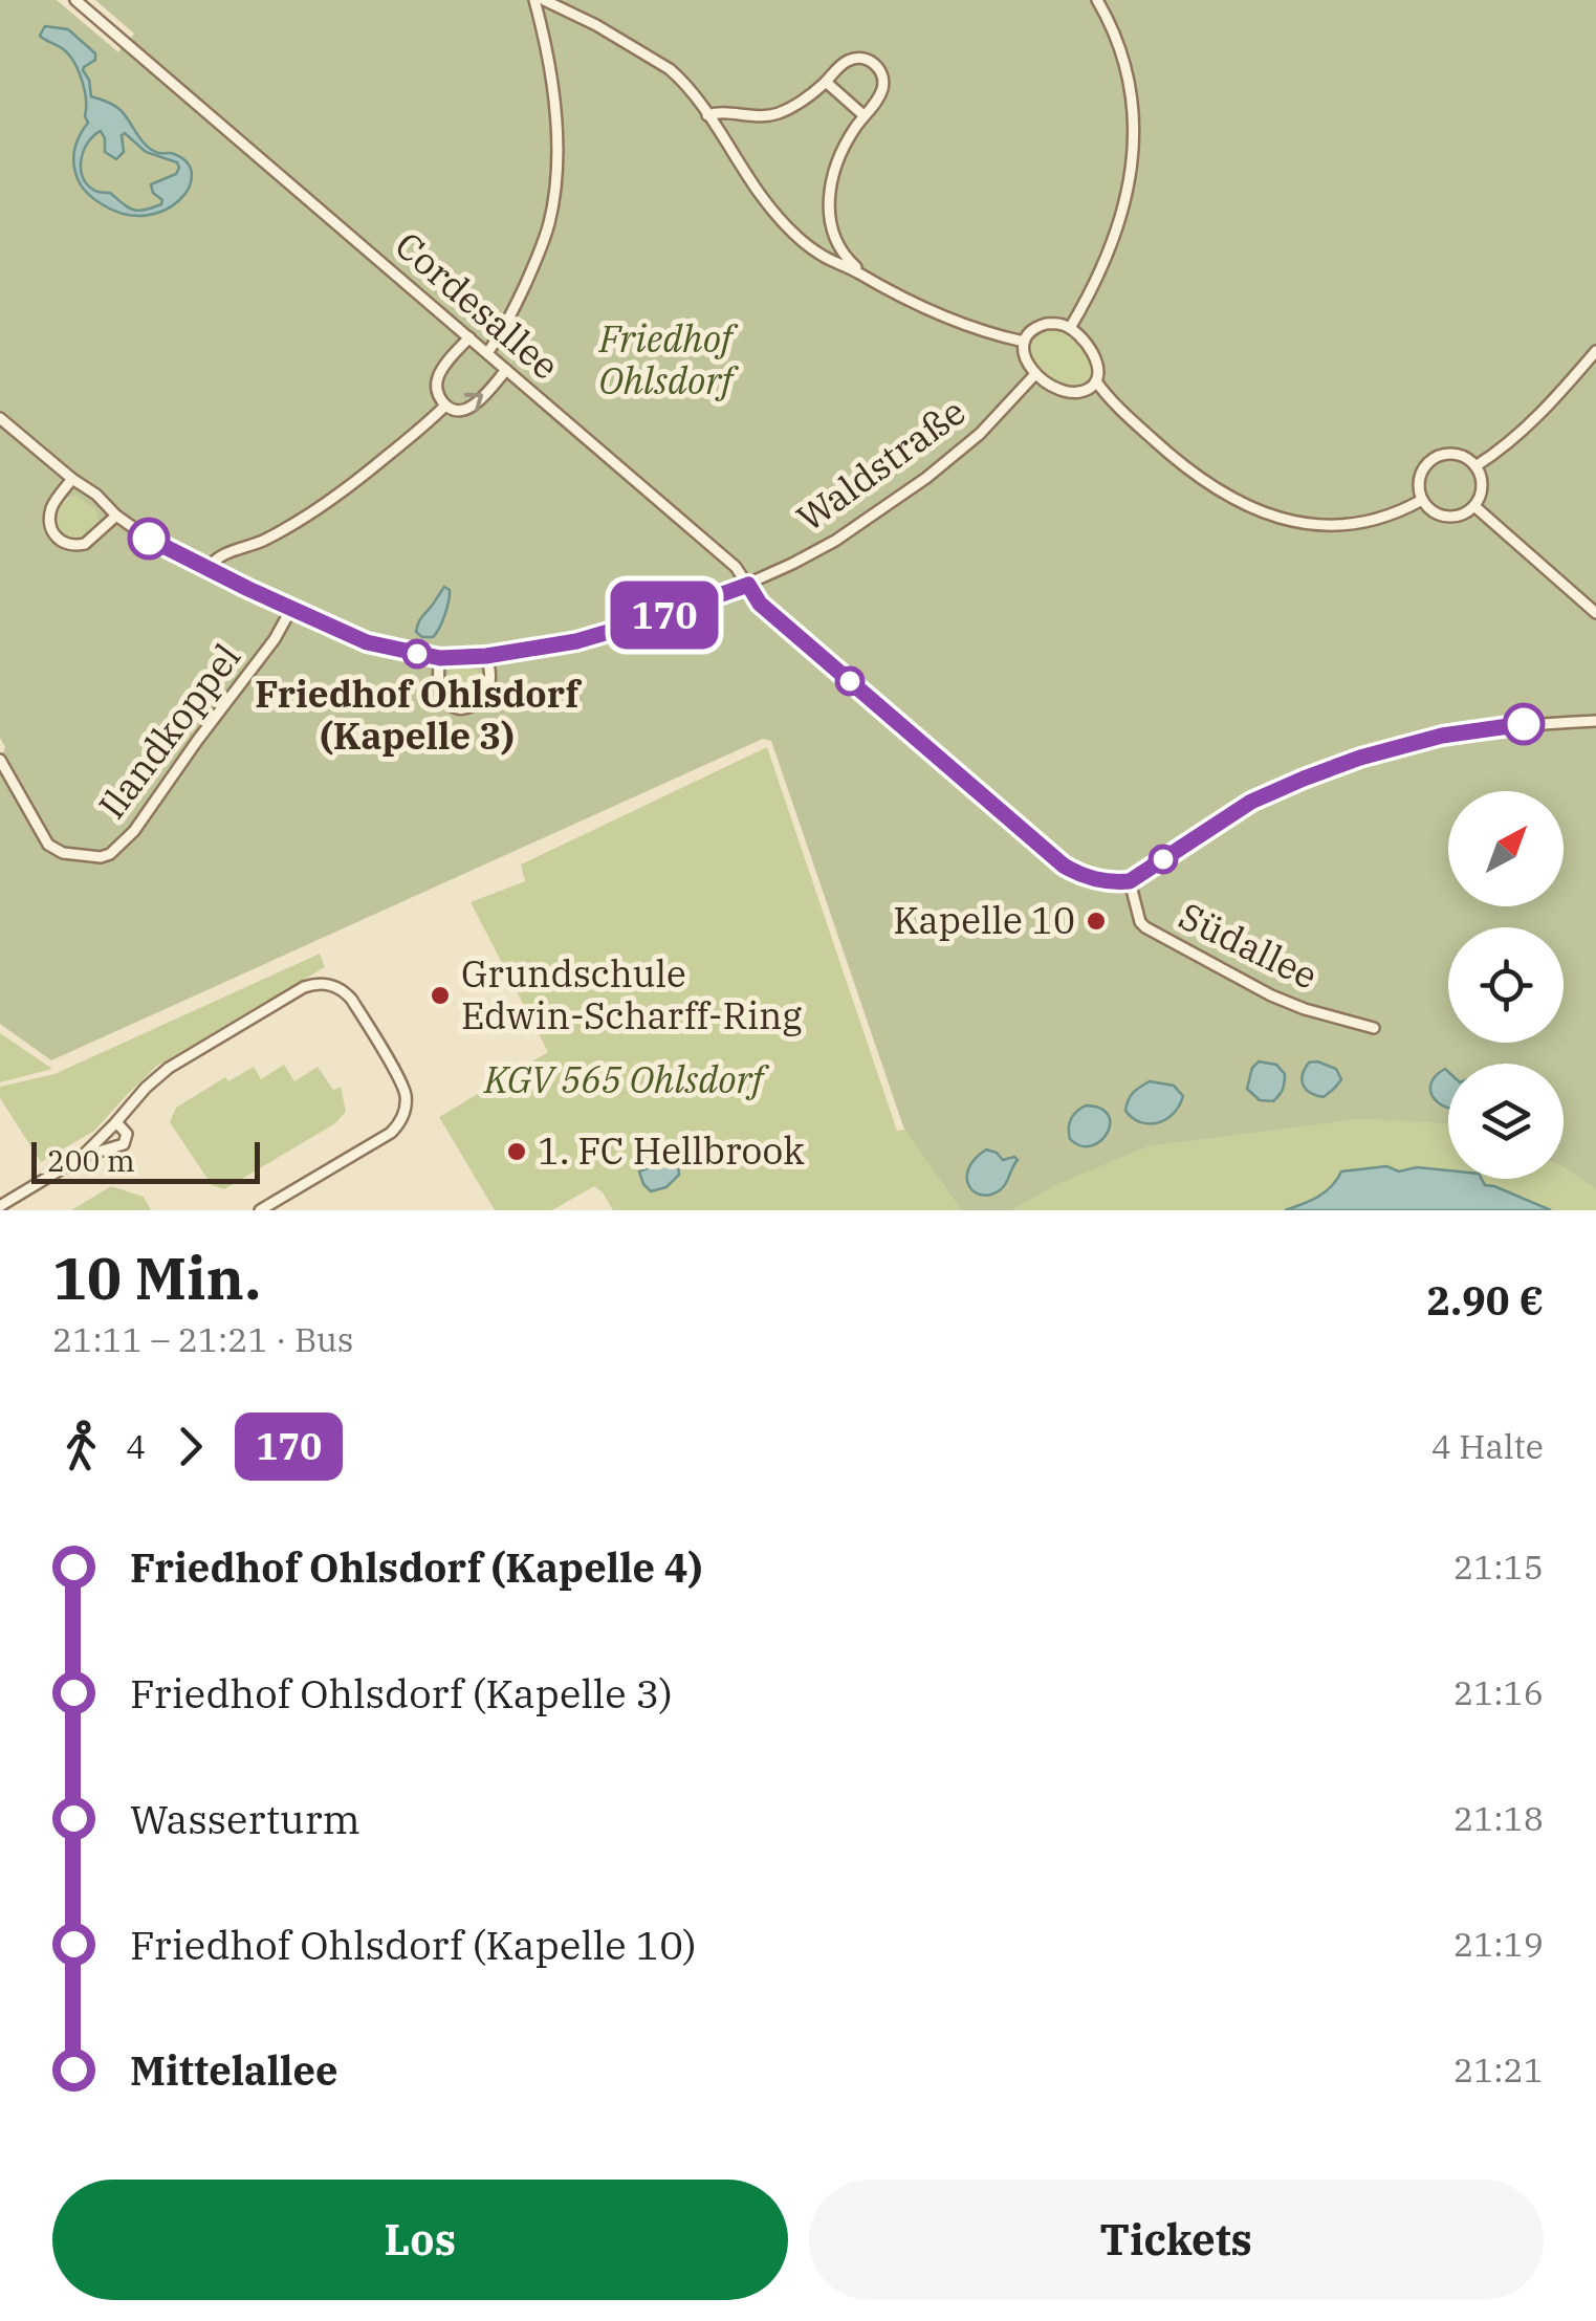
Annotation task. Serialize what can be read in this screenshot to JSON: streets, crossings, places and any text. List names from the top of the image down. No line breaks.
{"streets":{"street":["Cordesallee","Waldstraße","Ilandkoppel","Südallee"]},"crossings":[["Cordesallee","Waldstraße"],["Cordesallee","Südallee"]],"parks":["Friedhof Ohlsdorf","KGV 565 Ohlsdorf"],"places":["Friedhof Ohlsdorf (Kapelle 3)","Kapelle 10","Grundschule Edwin-Scharff-Ring","1. FC Hellbrook"],"lines":["bus line 170"],"scale_bar":"200 m","north":"top right","page":{"on_map":"170","scale":"200 m","heading":["10 Min.","21:11 – 21:21 · Bus","2.90 €"],"legs":["4","170","4 Halte"],"list":[{"name":"Friedhof Ohlsdorf (Kapelle 4)","value":"21:15"},{"name":"Friedhof Ohlsdorf (Kapelle 3)","value":"21:16"},{"name":"Wasserturm","value":"21:18"},{"name":"Friedhof Ohlsdorf (Kapelle 10)","value":"21:19"},{"name":"Mittelallee","value":"21:21"}],"buttons":["Los","Tickets"]}}
